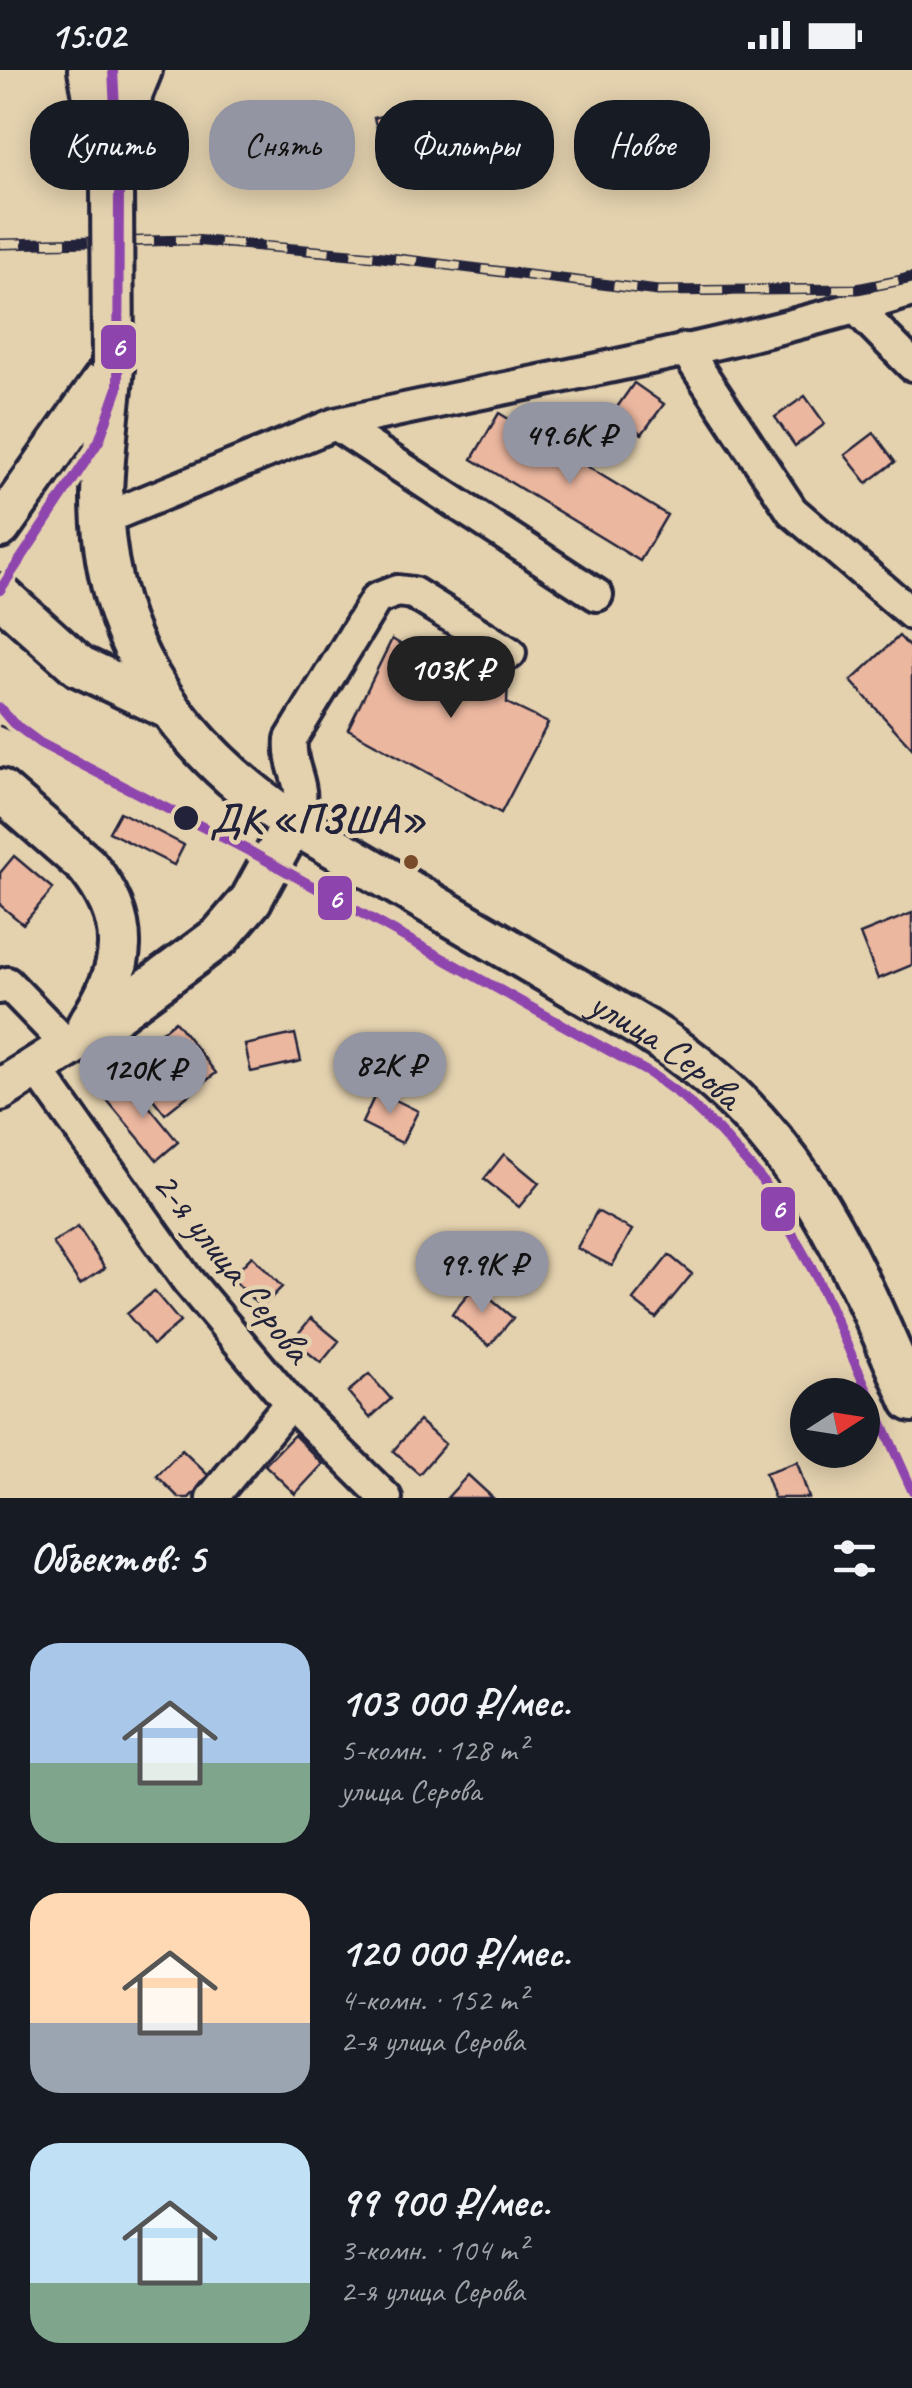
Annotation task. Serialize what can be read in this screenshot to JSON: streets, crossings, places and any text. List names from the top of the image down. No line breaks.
{"streets":{"main road":["улица Серова"],"street":["2-я улица Серова"]},"places":["ДК «ПЗША»"],"lines":["transit line 6"],"north":"right","page":{"status":"15:02","chip":["Купить","Снять","Фильтры","Новое"],"price":["49.6K ₽","103K ₽","82K ₽","120K ₽","99.9K ₽"],"heading":"Объектов: 5","list":[{"name":"103 000 ₽/мес.","note":"5-комн. · 128 m² · улица Серова"},{"name":"120 000 ₽/мес.","note":"4-комн. · 152 m² · 2-я улица Серова"},{"name":"99 900 ₽/мес.","note":"3-комн. · 104 m² · 2-я улица Серова"}]}}
